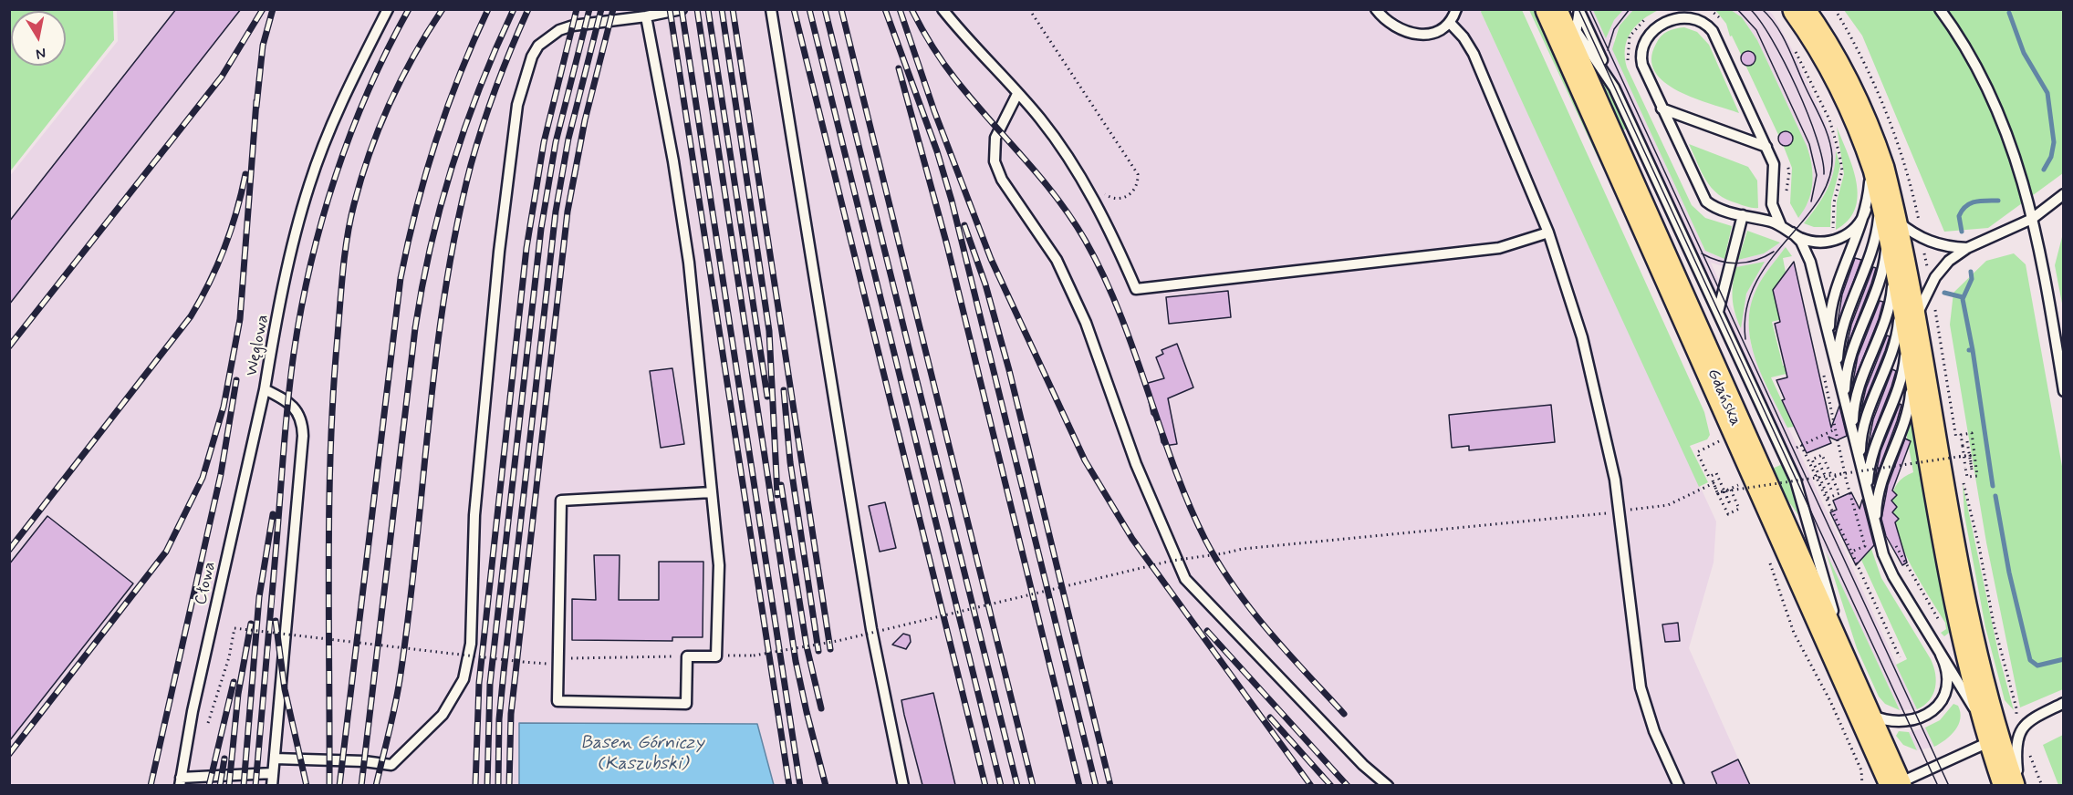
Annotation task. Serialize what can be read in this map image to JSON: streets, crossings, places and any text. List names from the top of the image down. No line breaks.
{"streets":{"main road":["Gdańska"],"lane":["Węglowa","Cłowa"]},"crossings":[["Węglowa","Cłowa"]],"water":["Basen Górniczy (Kaszubski)"],"north":"bottom"}
